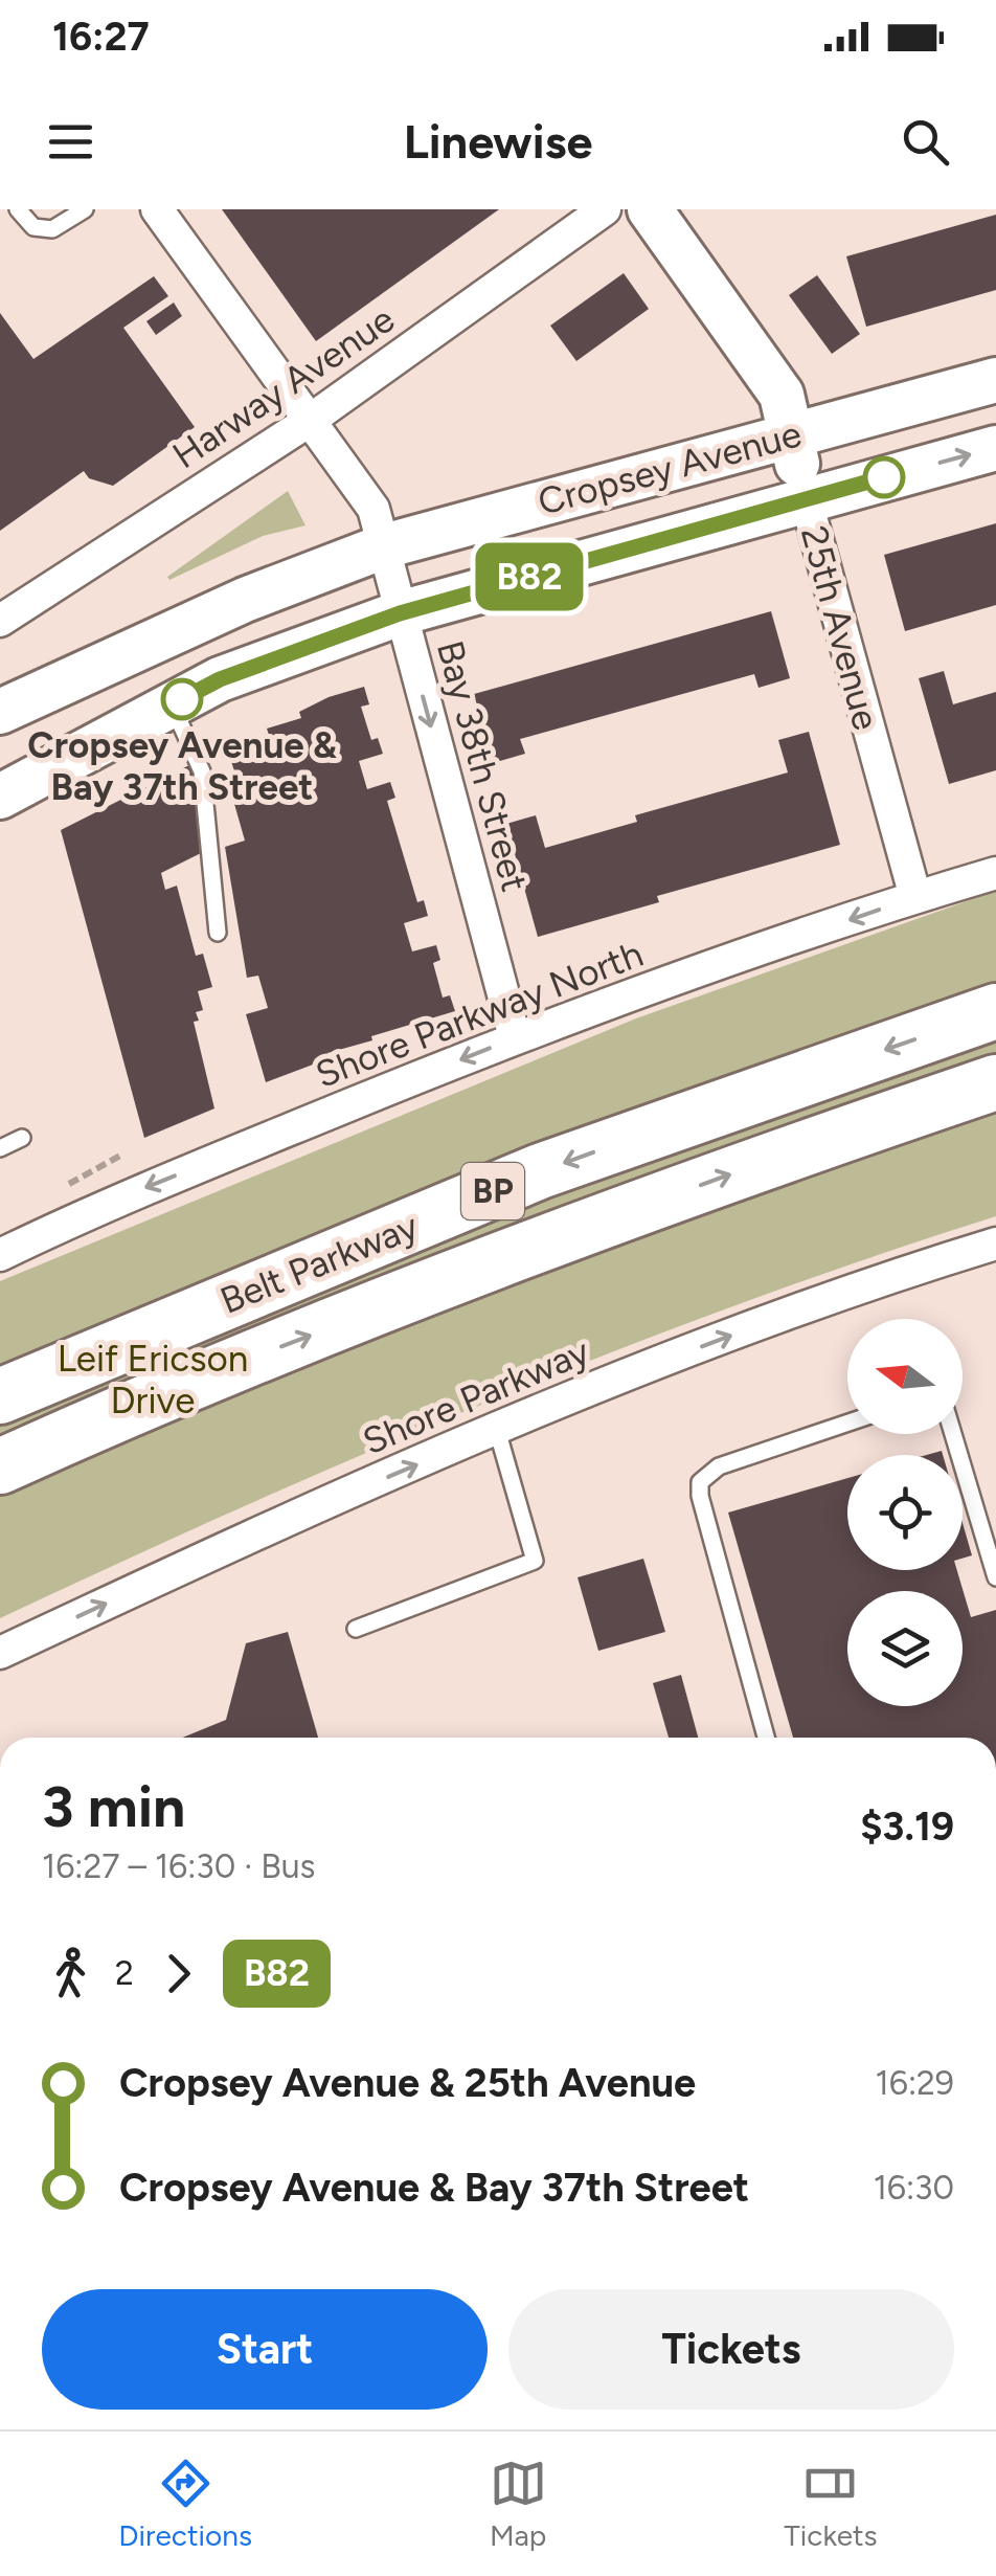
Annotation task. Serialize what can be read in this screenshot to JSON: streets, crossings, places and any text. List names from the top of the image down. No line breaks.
{"streets":{"highway":["BP","Belt Parkway"],"main road":["Cropsey Avenue","25th Avenue"],"street":["Harway Avenue","Bay 38th Street","Shore Parkway North","Shore Parkway"]},"crossings":[["Harway Avenue","Bay 38th Street"],["Cropsey Avenue","25th Avenue"],["Cropsey Avenue","Bay 38th Street"],["25th Avenue","Shore Parkway North"],["Bay 38th Street","Shore Parkway North"]],"one_way":["Bay 38th Street","Shore Parkway North","Shore Parkway"],"parks":["Leif Ericson Drive"],"places":["Cropsey Avenue & Bay 37th Street"],"lines":["bus line B82"],"north":"left","page":{"status":"16:27","header":"Linewise","on_map":"B82","heading":["3 min","16:27 – 16:30 · Bus","$3.19"],"legs":["2","B82"],"list":[{"name":"Cropsey Avenue & 25th Avenue","value":"16:29"},{"name":"Cropsey Avenue & Bay 37th Street","value":"16:30"}],"buttons":["Start","Tickets"],"tabs":["Directions","Map","Tickets"]}}
